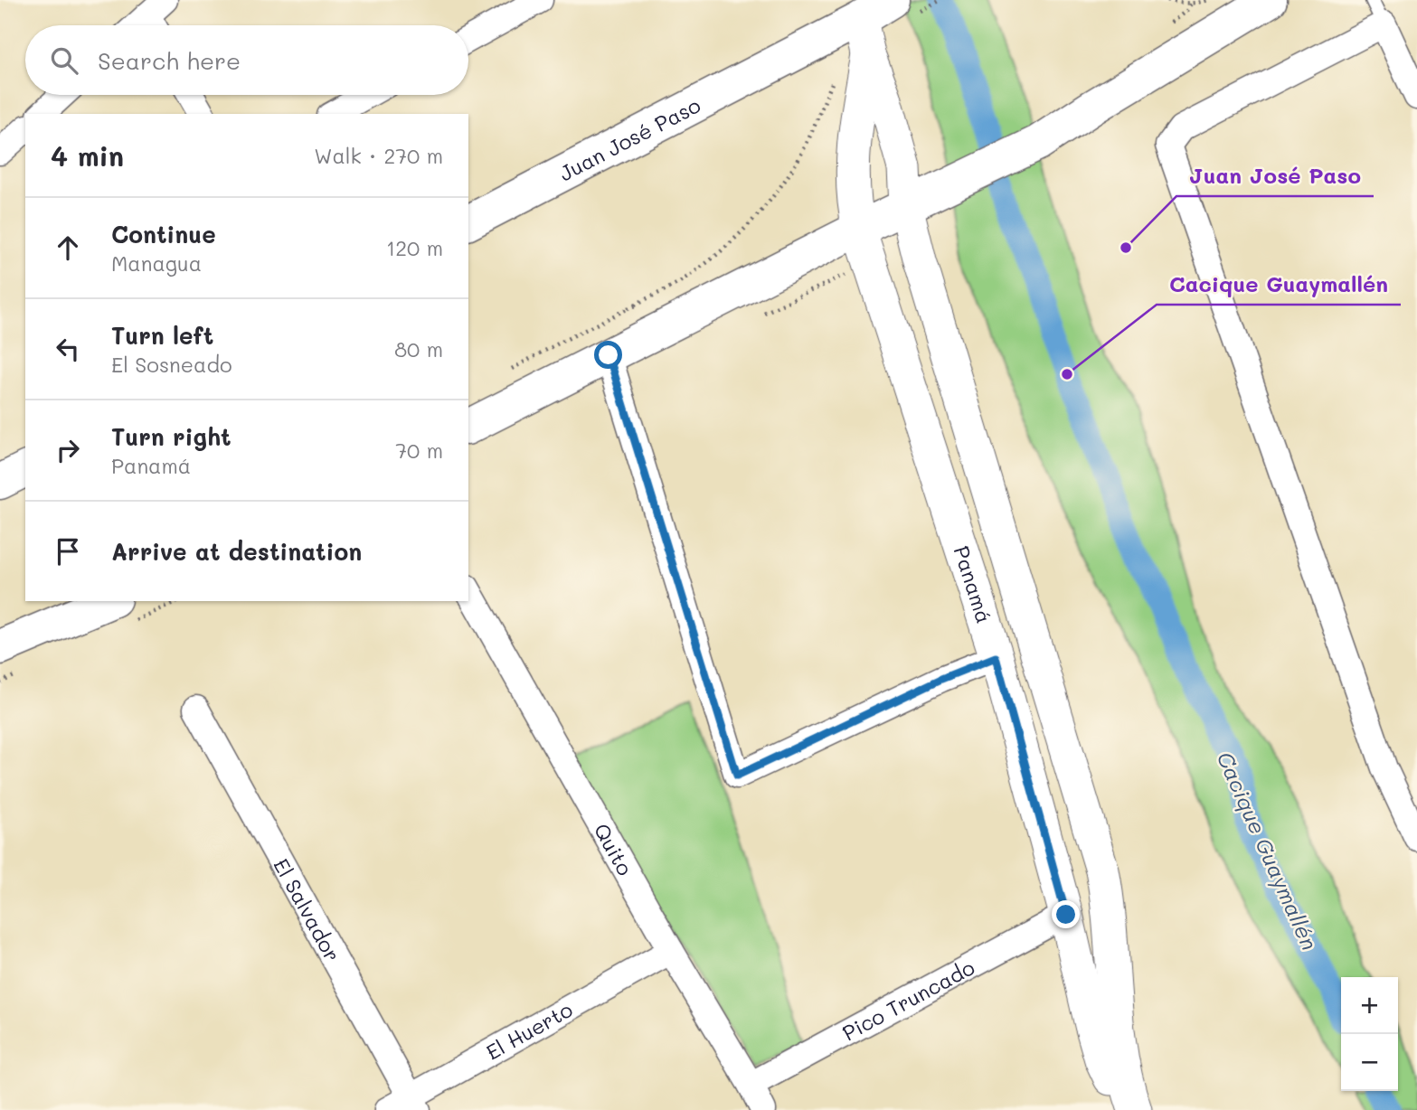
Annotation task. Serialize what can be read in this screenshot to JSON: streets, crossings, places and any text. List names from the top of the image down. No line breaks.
{"streets":{"highway":["Juan José Paso"],"street":["Panamá","Quito","El Salvador","Pico Truncado","El Huerto"]},"crossings":[["Juan José Paso","Panamá"],["Panamá","Pico Truncado"],["Quito","Pico Truncado"],["Quito","El Huerto"],["El Salvador","El Huerto"]],"water":["Cacique Guaymallén"],"places":["Juan José Paso","Cacique Guaymallén"],"page":{"search":"Search here","heading":["4 min","Walk · 270 m"],"list":[["Continue","Managua","120 m"],["Turn left","El Sosneado","80 m"],["Turn right","Panamá","70 m"],"Arrive at destination"],"map_buttons":["+","−"]}}
